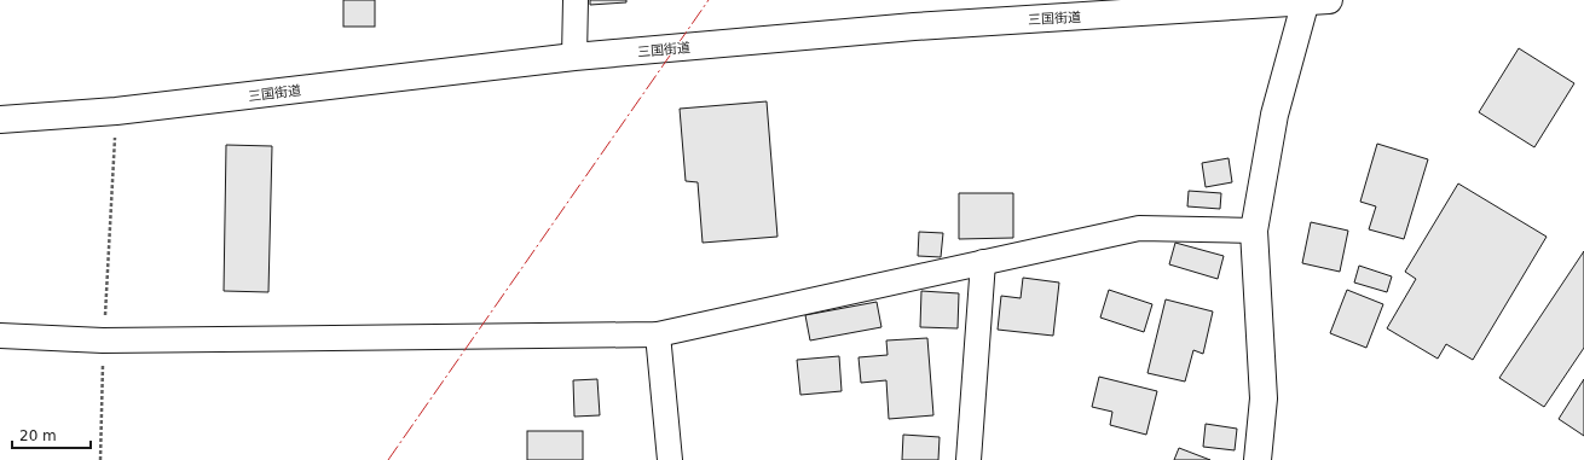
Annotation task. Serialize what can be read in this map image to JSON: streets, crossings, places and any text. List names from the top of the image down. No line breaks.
{"streets":{"main road":["三国街道"]},"scale_bar":"20 m"}
